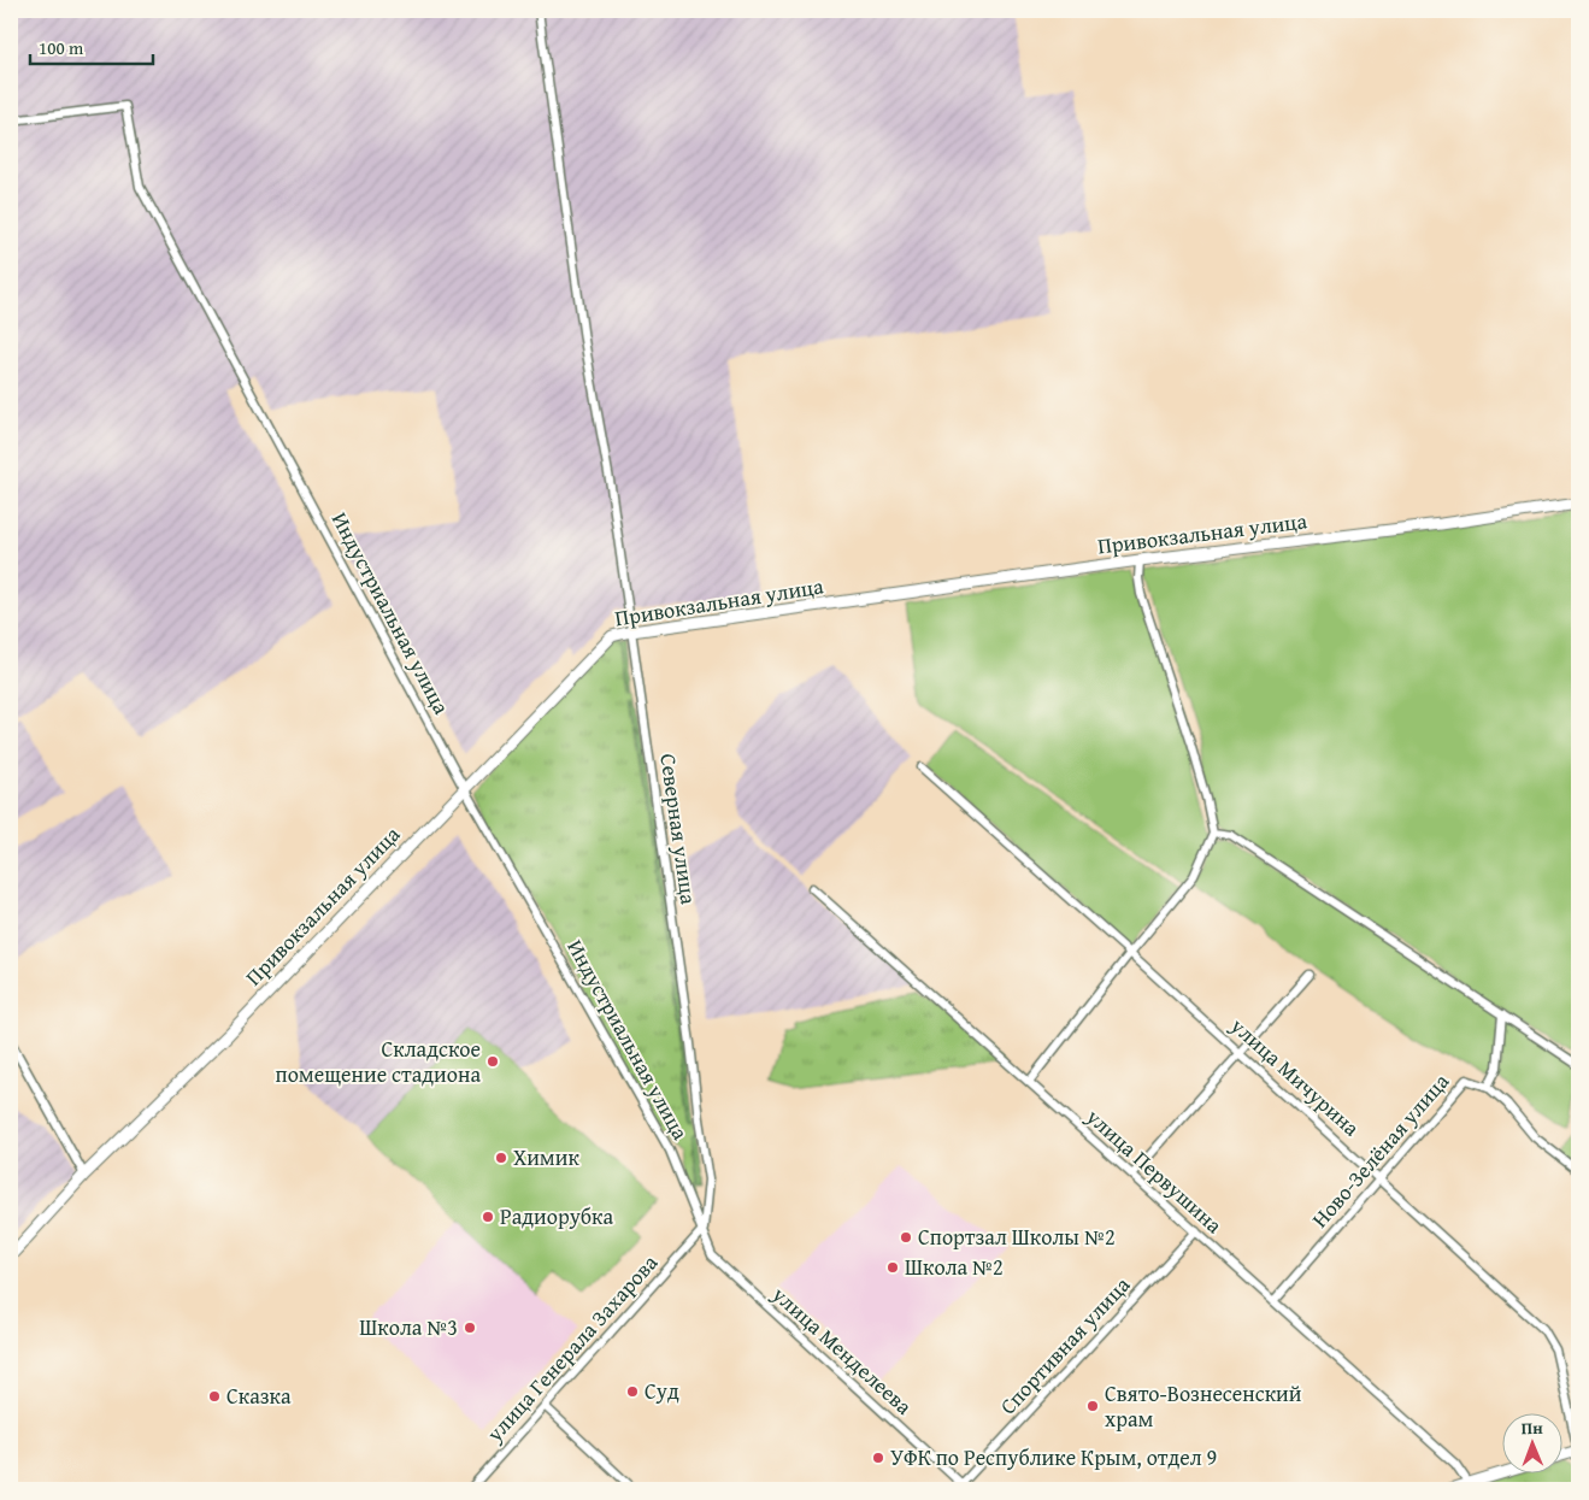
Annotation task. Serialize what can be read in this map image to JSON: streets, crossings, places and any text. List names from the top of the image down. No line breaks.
{"streets":{"main road":["Привокзальная улица"],"street":["Индустриальная улица","Северная улица","улица Мичурина","Ново-Зелёная улица","улица Первушина","Спортивная улица","улица Генерала Захарова","улица Менделеева"]},"crossings":[["Привокзальная улица","Индустриальная улица"],["Привокзальная улица","Северная улица"],["Индустриальная улица","Северная улица"],["Индустриальная улица","улица Генерала Захарова"],["Индустриальная улица","улица Менделеева"],["Северная улица","улица Генерала Захарова"],["Северная улица","улица Менделеева"],["улица Мичурина","Ново-Зелёная улица"],["Ново-Зелёная улица","улица Первушина"],["улица Первушина","Спортивная улица"],["Спортивная улица","улица Менделеева"],["улица Генерала Захарова","улица Менделеева"]],"places":["Складское помещение стадиона","Химик","Радиорубка","Спортзал Школы №2","Школа №2","Школа №3","Суд","Сказка","Свято-Вознесенский храм","УФК по Республике Крым, отдел 9"],"scale_bar":"100 m","north":"top"}
